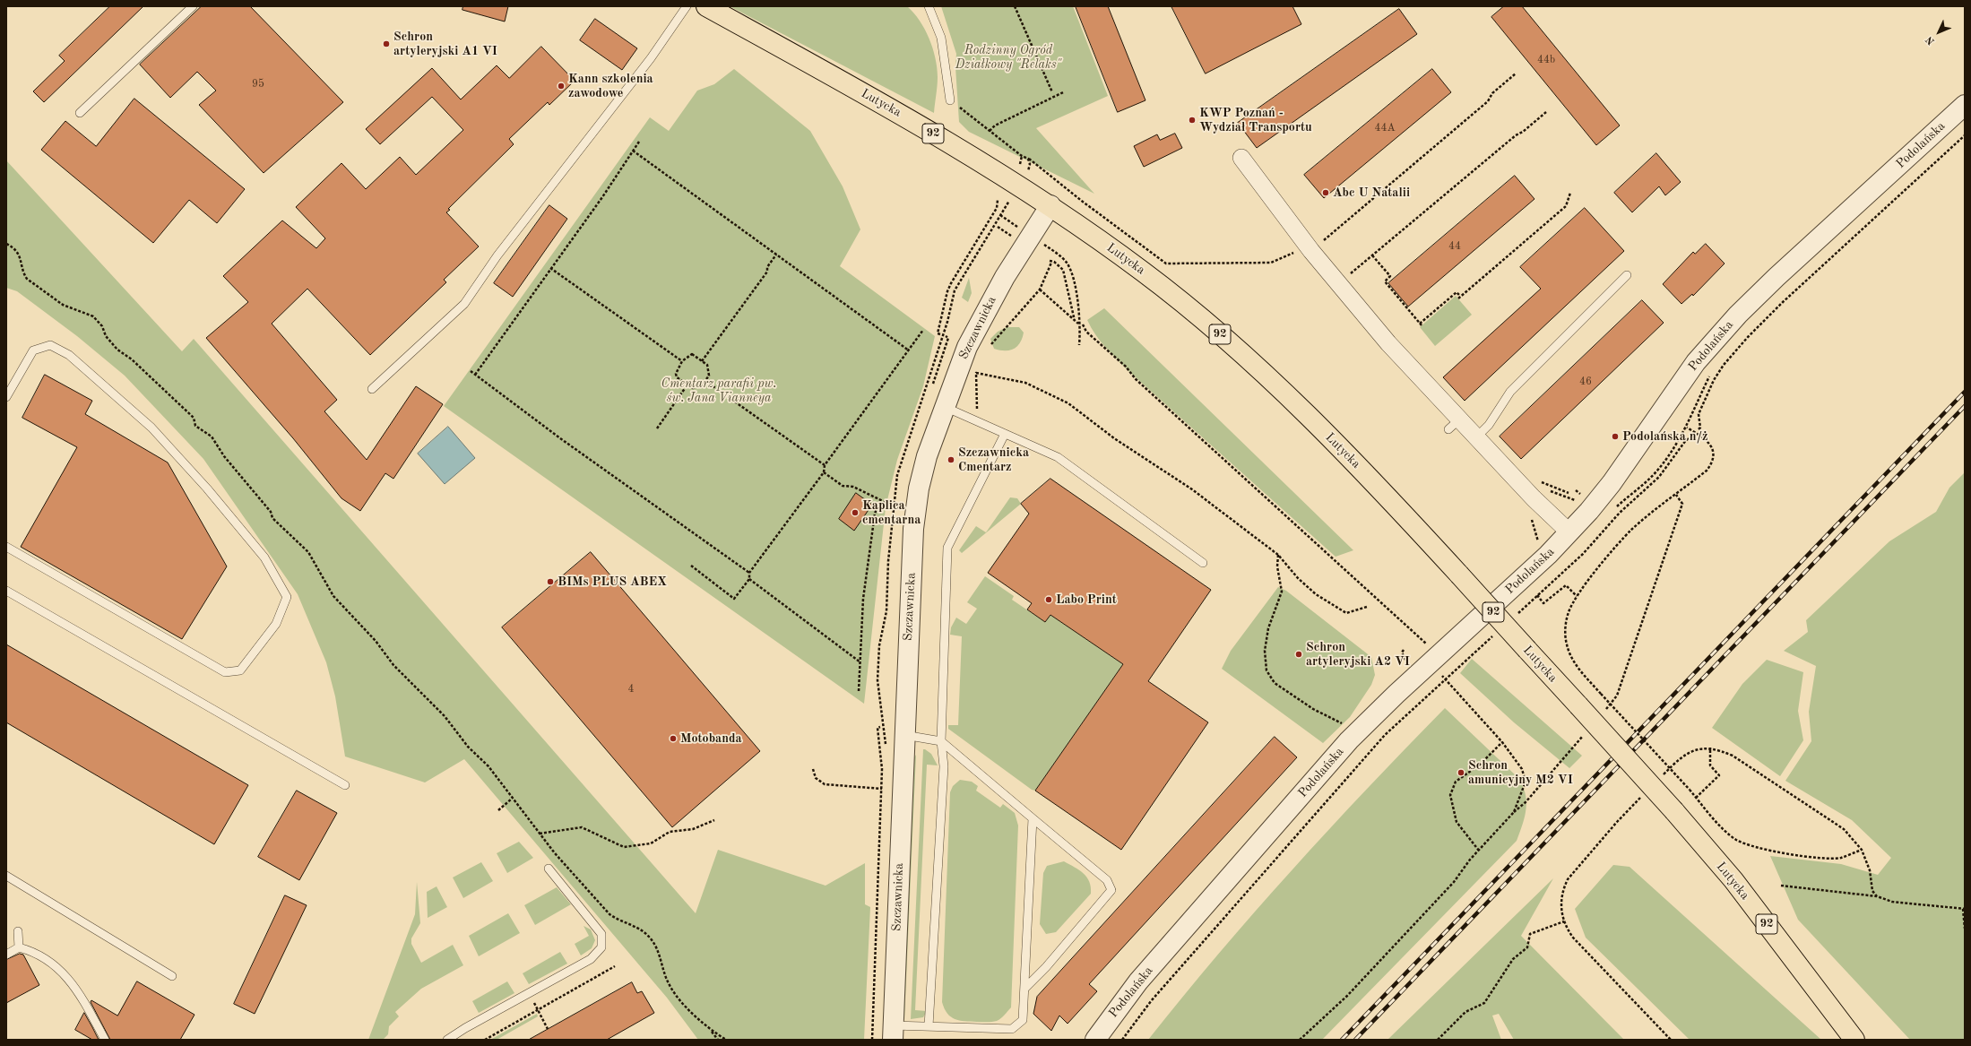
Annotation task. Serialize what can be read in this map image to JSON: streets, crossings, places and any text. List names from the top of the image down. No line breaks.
{"streets":{"main road":["Lutycka","92"],"street":["Podolańska","Szczawnicka"]},"crossings":[["Lutycka","Szczawnicka"]],"parks":["Rodzinny Ogród Działkowy \"Relaks\"","Cmentarz parafii pw. św. Jana Vianneya"],"places":["Schron artyleryjski A1 VI","Kann szkolenia zawodowe","KWP Poznań - Wydział Transportu","Abc U Natalii","Podolańska n/ż","Szczawnicka Cmentarz","Kaplica cmentarna","BIMs PLUS ABEX","Labo Print","Schron artyleryjski A2 VI","Motobanda","Schron amunicyjny M2 VI"],"house_numbers":["44b","95","44A","44","46","4"],"north":"bottom left"}
